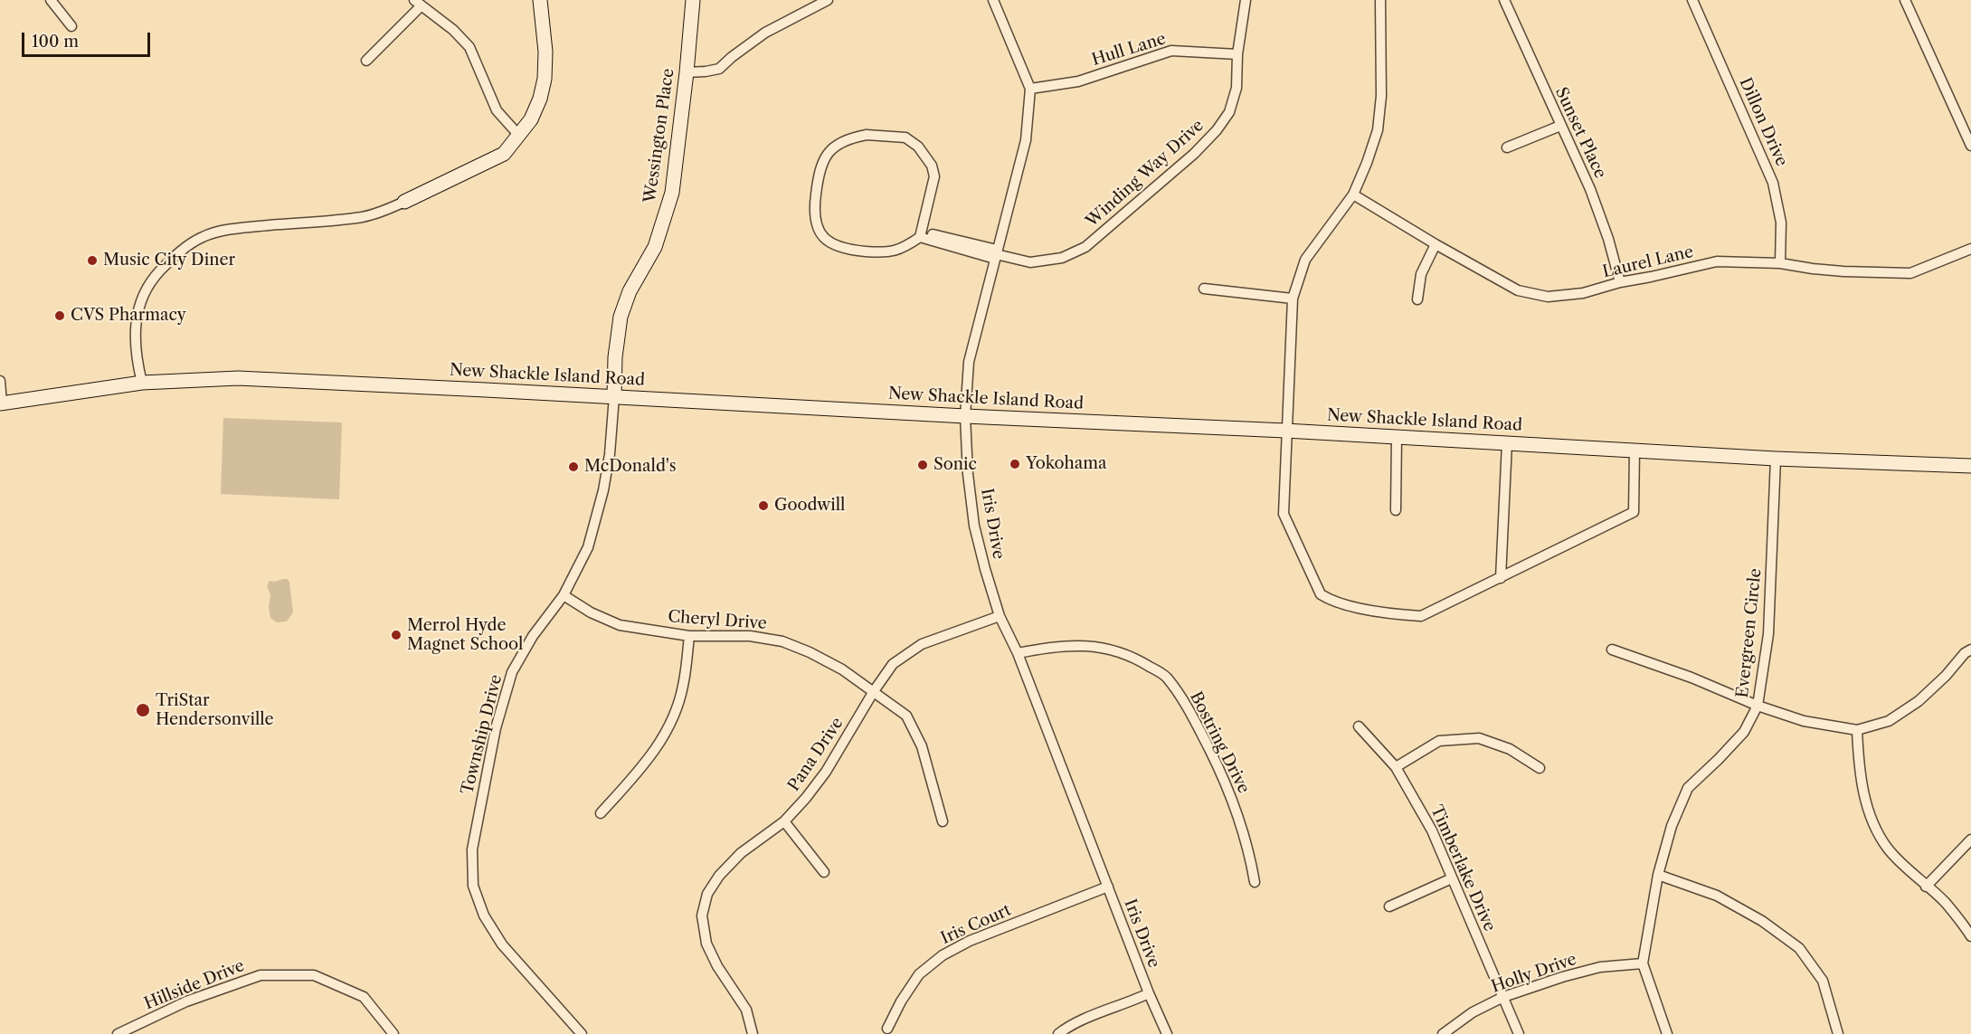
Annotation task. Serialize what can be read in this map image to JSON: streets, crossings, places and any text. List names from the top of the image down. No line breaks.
{"streets":{"main road":["Wessington Place","New Shackle Island Road"],"street":["Hull Lane","Dillon Drive","Sunset Place","Winding Way Drive","Laurel Lane","Iris Drive","Cheryl Drive","Evergreen Circle","Township Drive","Bostring Drive","Pana Drive","Timberlake Drive","Iris Court","Holly Drive","Hillside Drive"]},"crossings":[["Hull Lane","Winding Way Drive"],["Hull Lane","Iris Drive"],["Dillon Drive","Laurel Lane"],["Sunset Place","Laurel Lane"],["Wessington Place","New Shackle Island Road"],["Wessington Place","Township Drive"],["Winding Way Drive","Iris Drive"],["New Shackle Island Road","Iris Drive"],["New Shackle Island Road","Evergreen Circle"],["New Shackle Island Road","Township Drive"],["Iris Drive","Bostring Drive"],["Iris Drive","Pana Drive"],["Iris Drive","Iris Court"],["Cheryl Drive","Township Drive"],["Cheryl Drive","Pana Drive"],["Evergreen Circle","Holly Drive"],["Timberlake Drive","Holly Drive"]],"places":["Music City Diner","CVS Pharmacy","Yokohama","Sonic","McDonald's","Goodwill","Merrol Hyde Magnet School","TriStar Hendersonville"],"scale_bar":"100 m"}
